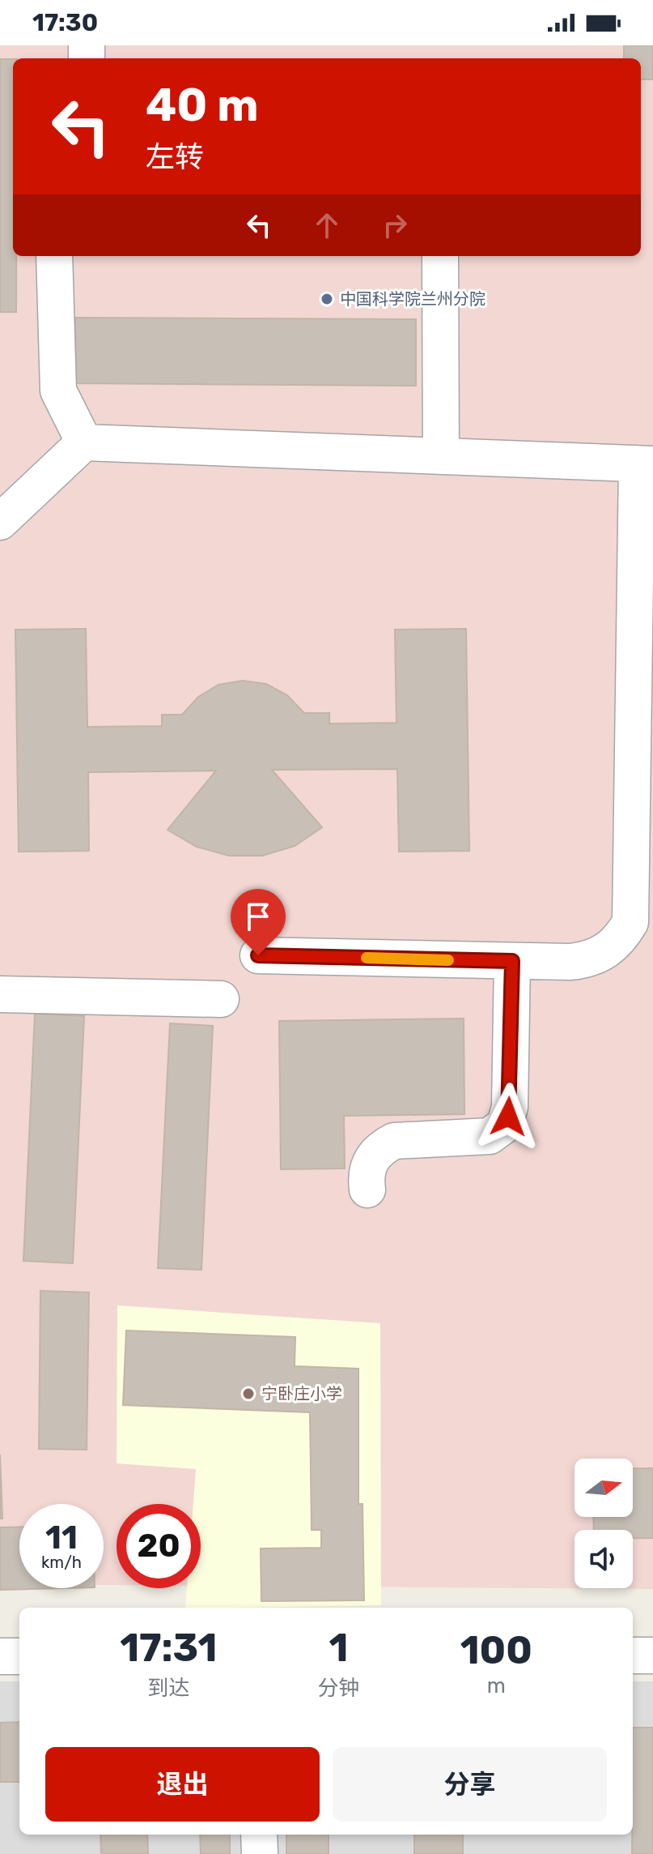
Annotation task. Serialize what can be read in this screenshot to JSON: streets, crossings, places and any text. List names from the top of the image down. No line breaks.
{"places":["中国科学院兰州分院","宁卧庄小学"],"north":"right","page":{"status":"17:30","turn":["40 m","左转"],"speed":"11 km/h","limit":"20","eta":["17:31","到达","1","分钟","100","m"],"buttons":["退出","分享"]}}
